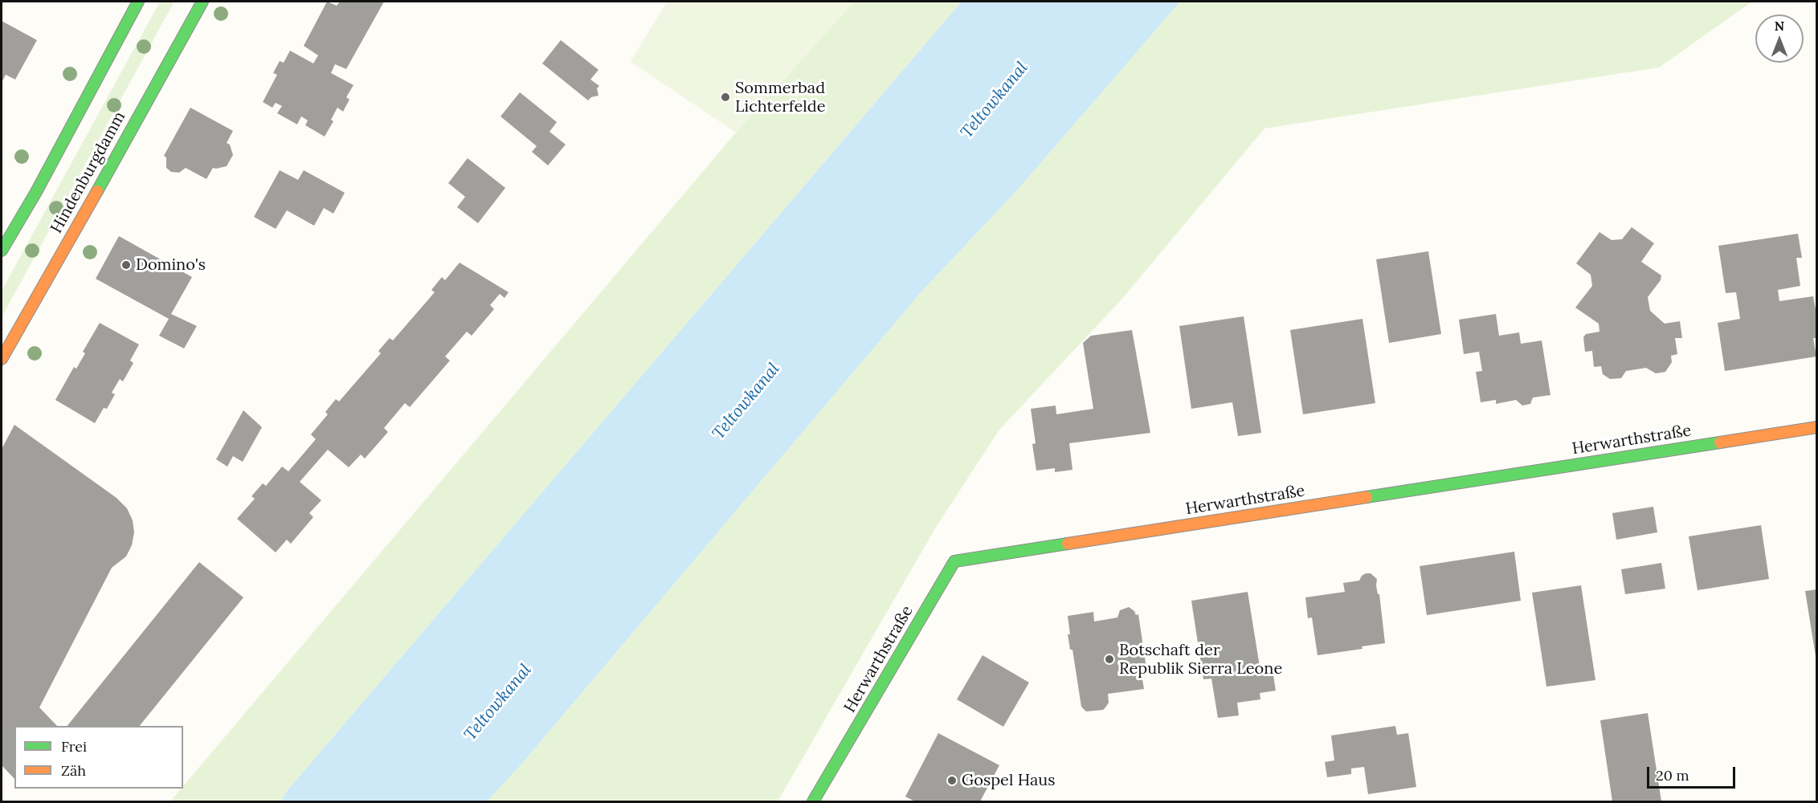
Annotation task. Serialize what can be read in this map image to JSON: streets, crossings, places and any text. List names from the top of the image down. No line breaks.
{"streets":{"street":["Hindenburgdamm","Herwarthstraße"]},"water":["Teltowkanal"],"places":["Sommerbad Lichterfelde","Domino's","Botschaft der Republik Sierra Leone","Gospel Haus"],"legend":["Frei","Zäh"],"scale_bar":"20 m","north":"top"}
